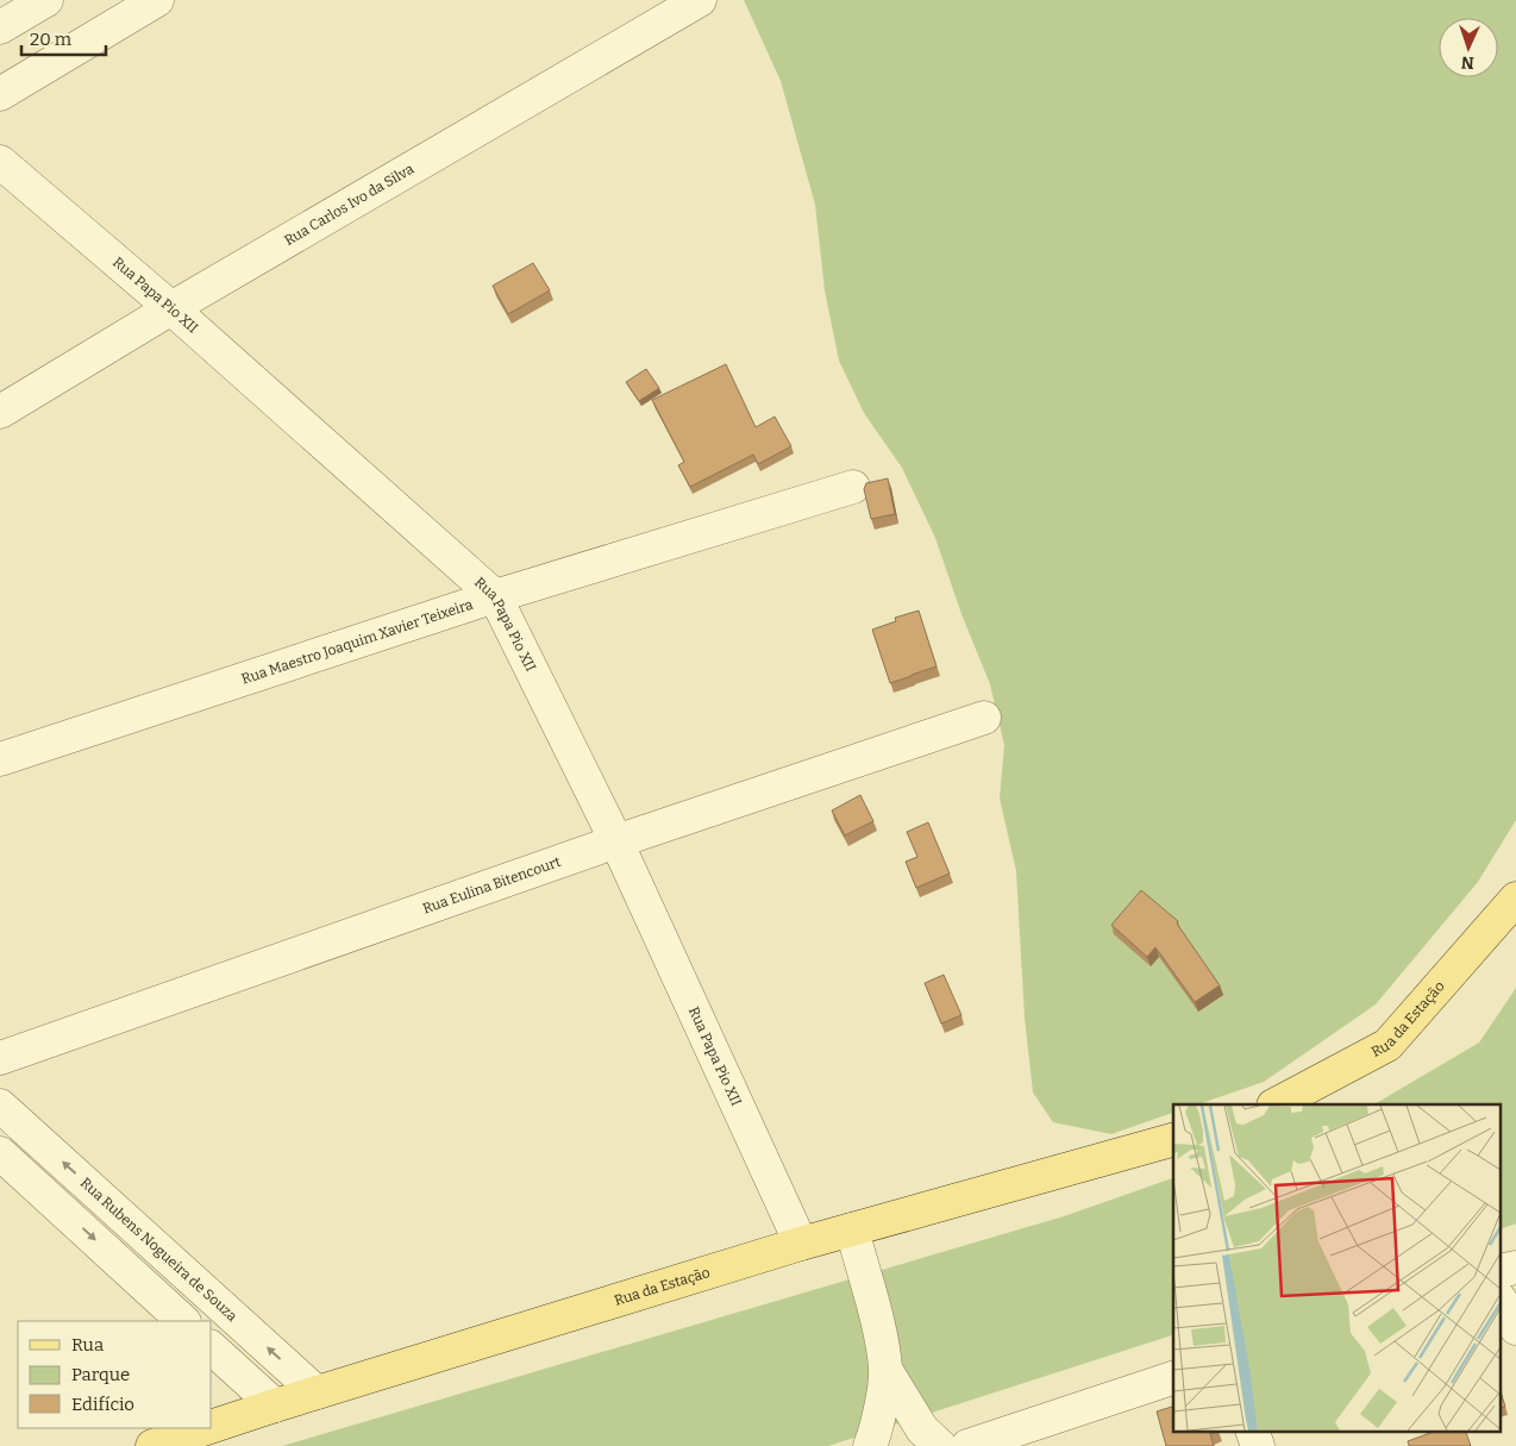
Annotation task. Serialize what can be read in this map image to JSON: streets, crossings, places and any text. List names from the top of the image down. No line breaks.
{"streets":{"main road":["Rua da Estação"],"street":["Rua Carlos Ivo da Silva","Rua Papa Pio XII","Rua Maestro Joaquim Xavier Teixeira","Rua Eulina Bitencourt","Rua Rubens Nogueira de Souza"]},"crossings":[["Rua Carlos Ivo da Silva","Rua Papa Pio XII"],["Rua Papa Pio XII","Rua Maestro Joaquim Xavier Teixeira"],["Rua Papa Pio XII","Rua Eulina Bitencourt"],["Rua Papa Pio XII","Rua da Estação"],["Rua da Estação","Rua Rubens Nogueira de Souza"]],"legend":["Rua","Parque","Edifício"],"scale_bar":"20 m","north":"bottom"}
